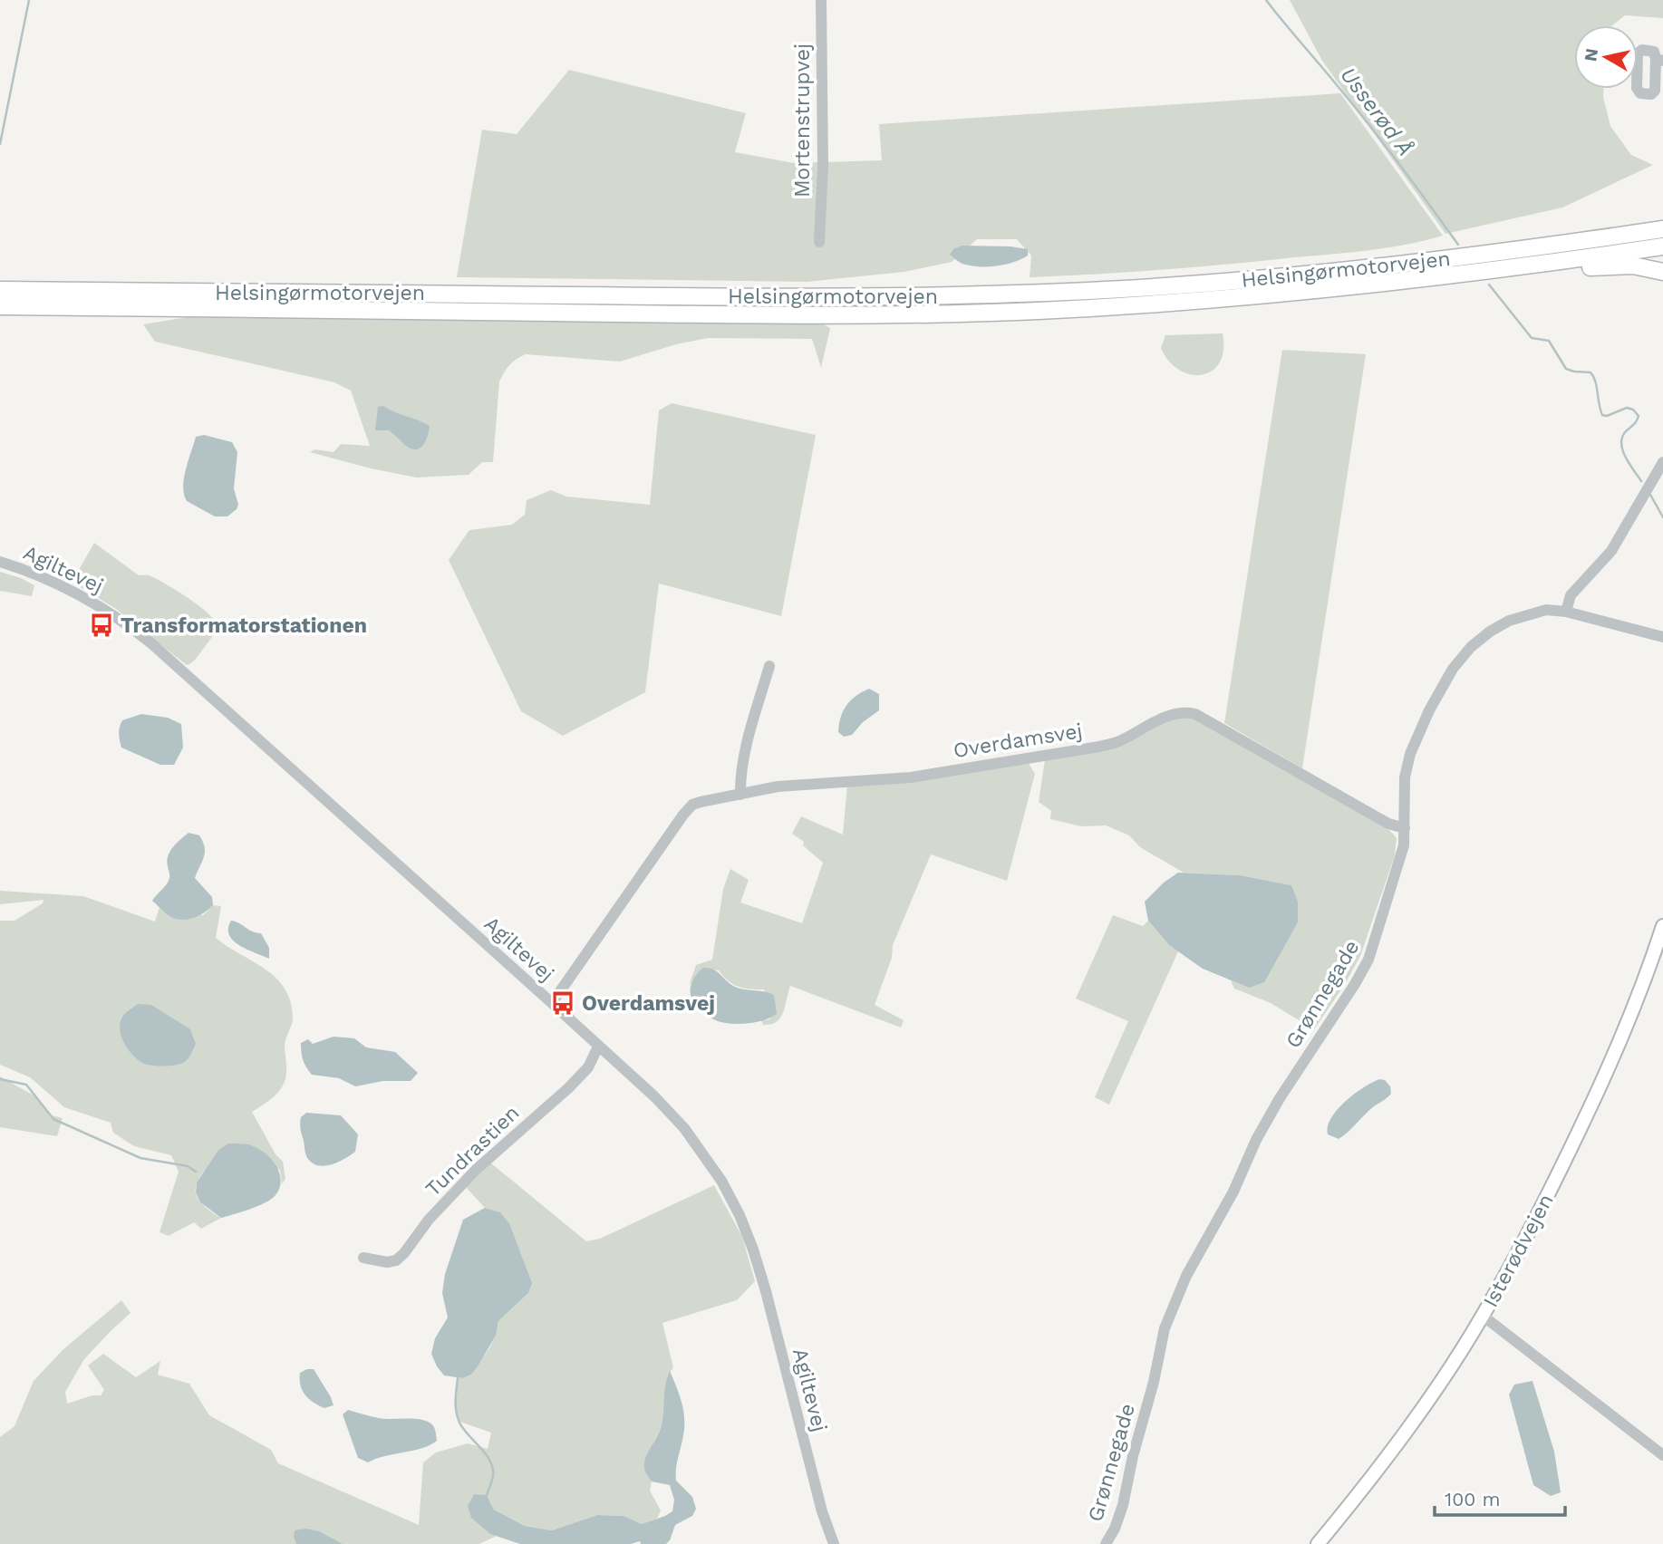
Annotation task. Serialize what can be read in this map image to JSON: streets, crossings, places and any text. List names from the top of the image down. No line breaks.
{"streets":{"highway":["Helsingørmotorvejen"],"main road":["Isterødvejen"],"street":["Mortenstrupvej","Agiltevej","Overdamsvej","Grønnegade","Tundrastien"]},"crossings":[["Agiltevej","Overdamsvej"],["Agiltevej","Tundrastien"],["Overdamsvej","Grønnegade"]],"water":["Usserød Å"],"places":{"bus stop":["Transformatorstationen","Overdamsvej"]},"scale_bar":"100 m","north":"left"}
